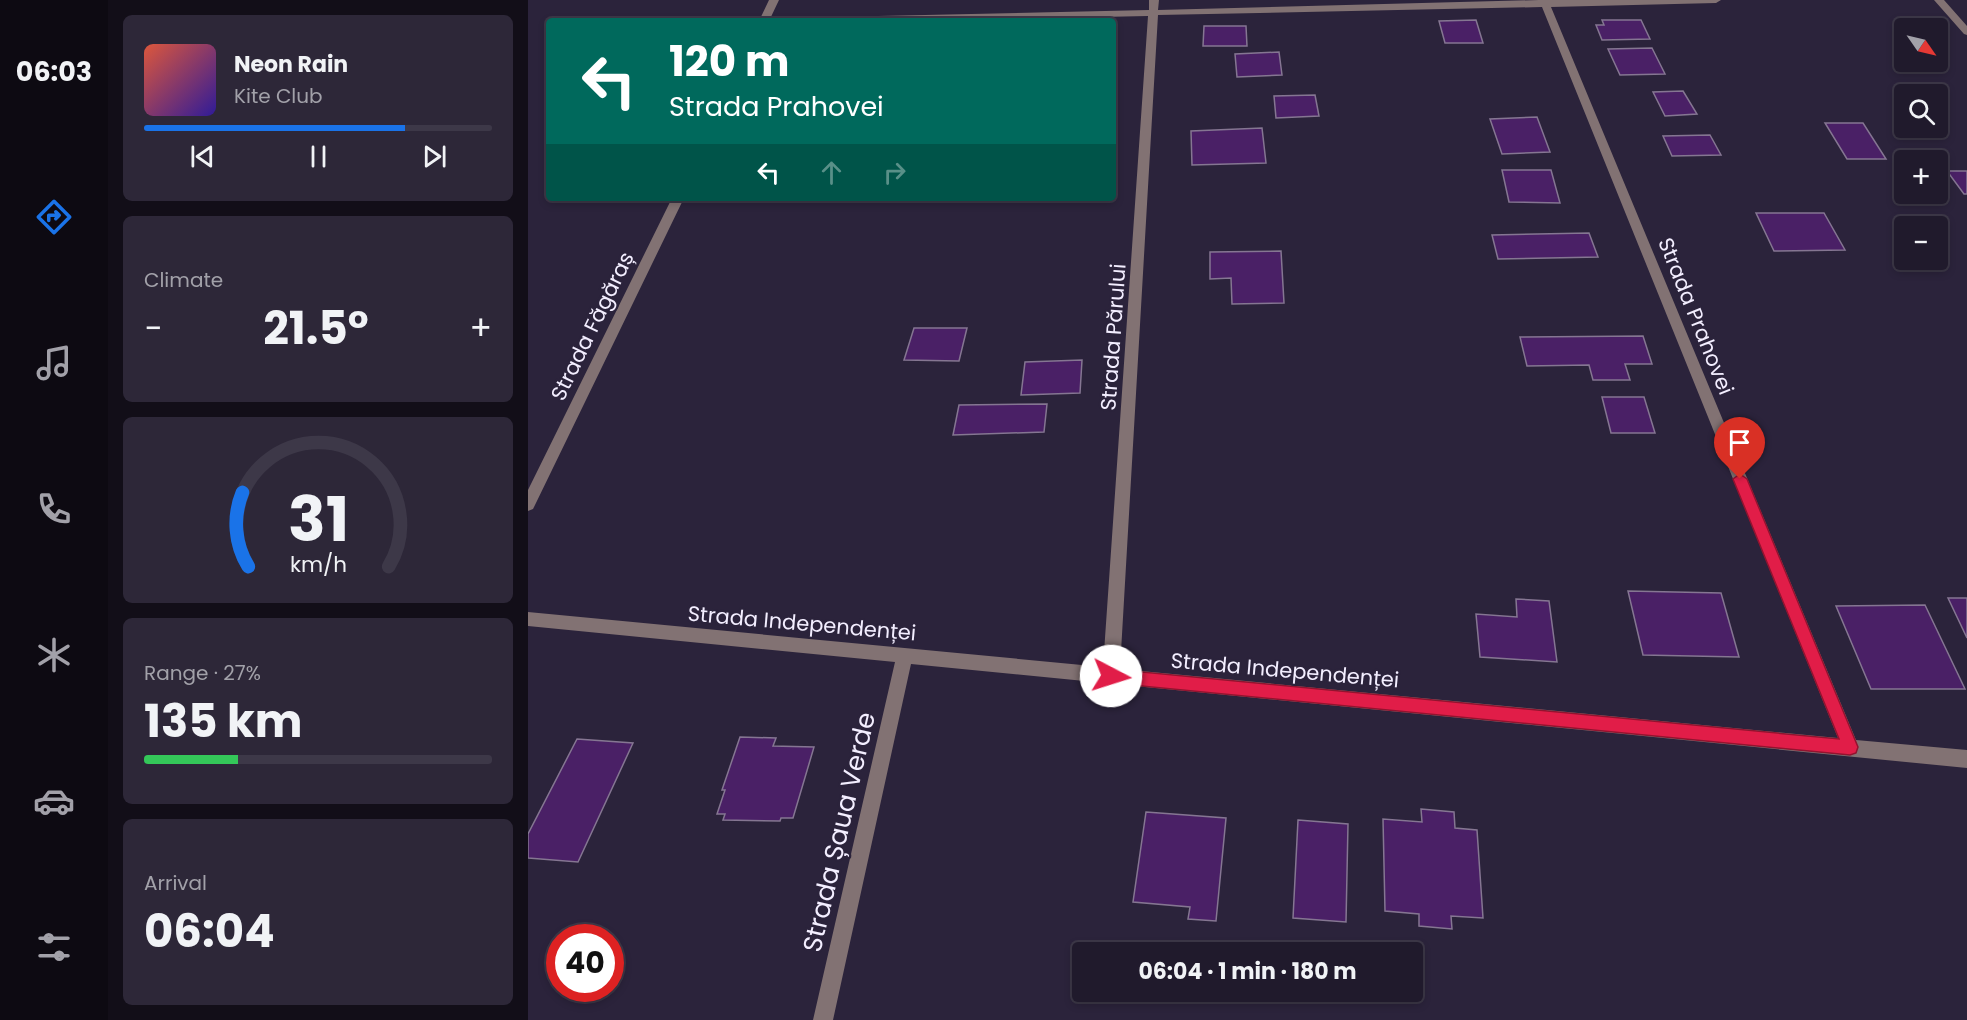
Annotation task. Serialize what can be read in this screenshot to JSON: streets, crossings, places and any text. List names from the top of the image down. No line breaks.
{"streets":{"street":["Strada Prahovei","Strada Făgăraș","Strada Părului","Strada Independenței","Strada Șaua Verde"]},"crossings":[["Strada Prahovei","Strada Independenței"],["Strada Părului","Strada Independenței"],["Strada Independenței","Strada Șaua Verde"]],"north":"bottom right","page":{"tabs":"06:03","map_buttons":["+","−"],"turn":["120 m","Strada Prahovei"],"song":["Neon Rain","Kite Club"],"tile":["Climate",["Range · 27%","135 km"],["Arrival","06:04"]],"heat":["−","21.5°","+"],"limit":"40","trip":"06:04 · 1 min · 180 m","gauge":["31","km/h"]}}
